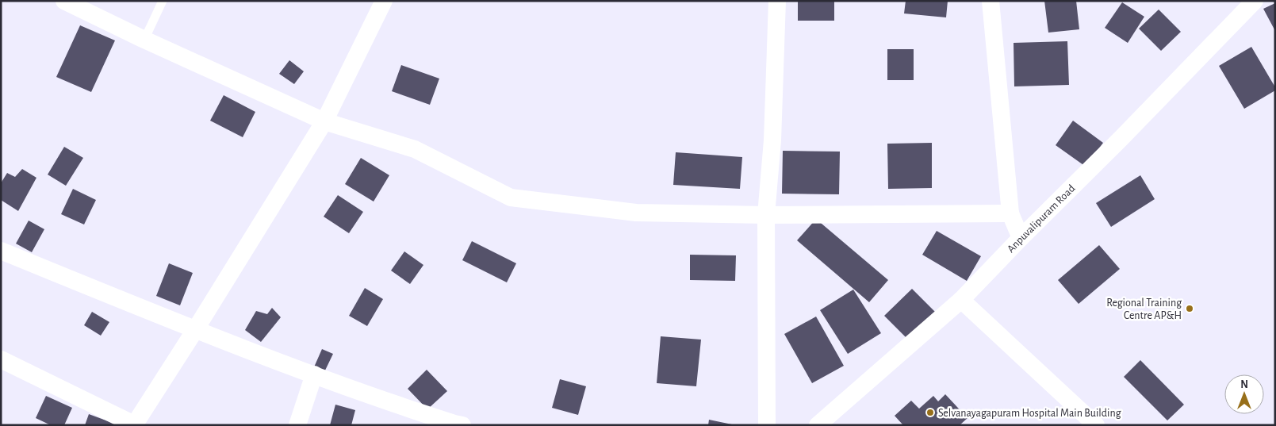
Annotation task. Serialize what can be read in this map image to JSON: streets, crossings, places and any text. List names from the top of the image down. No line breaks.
{"streets":{"street":["Anpuvalipuram Road"]},"places":["Regional Training Centre AP&H","Selvanayagapuram Hospital Main Building"],"north":"top"}
